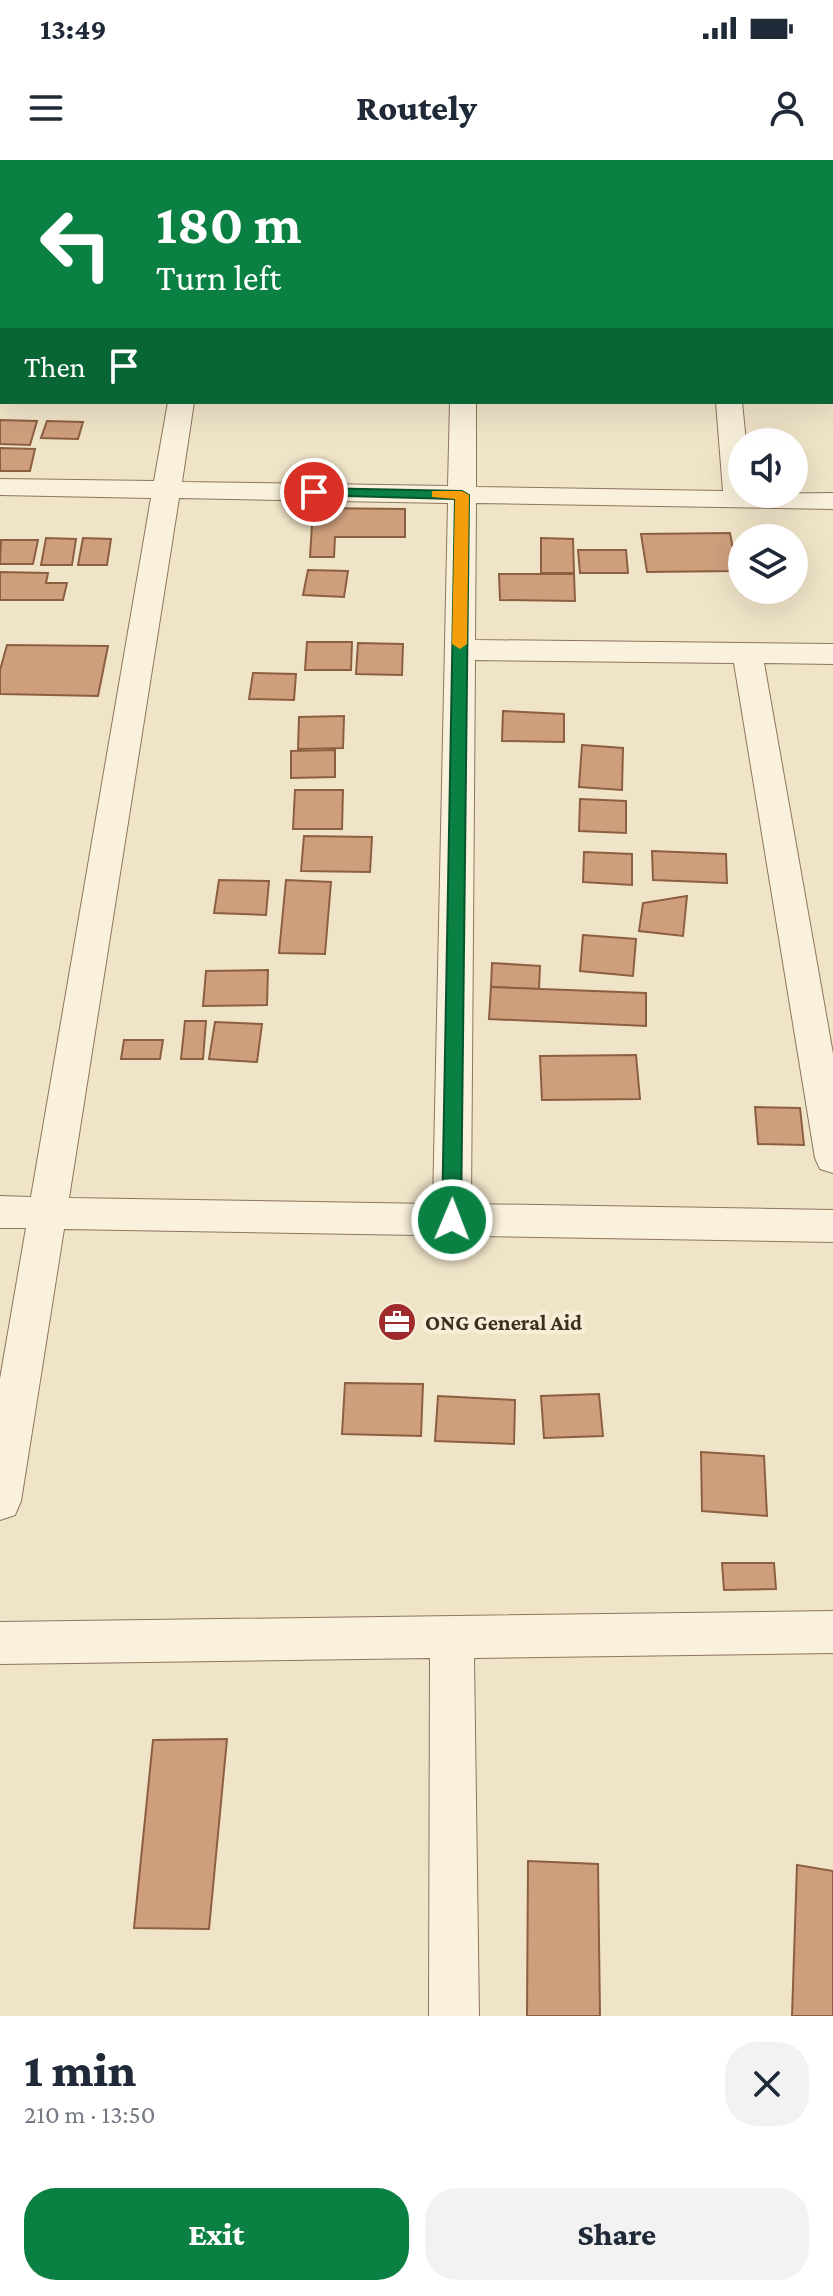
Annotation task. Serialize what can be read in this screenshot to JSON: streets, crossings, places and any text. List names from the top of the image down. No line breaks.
{"places":{"office":["ONG General Aid"]},"page":{"status":"13:49","header":"Routely","turn":["180 m","Turn left"],"then":"Then","heading":["1 min","210 m · 13:50"],"buttons":["Exit","Share"]}}
